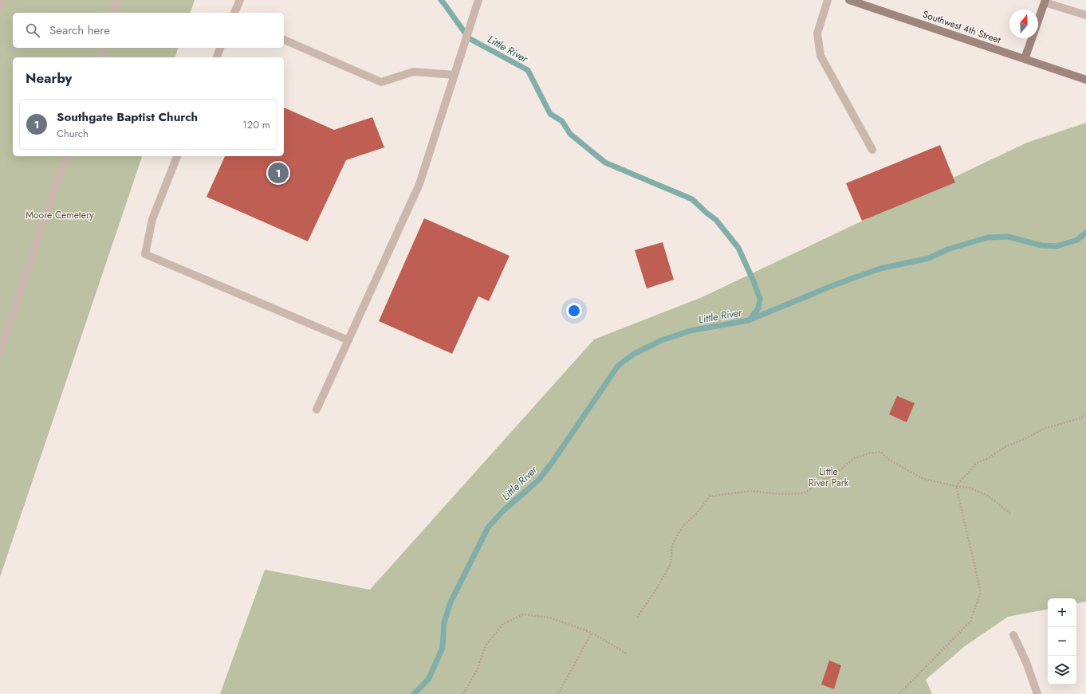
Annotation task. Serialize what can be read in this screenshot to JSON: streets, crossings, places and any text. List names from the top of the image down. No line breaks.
{"streets":{"main road":["Southwest 4th Street"]},"water":["Little River"],"parks":["Moore Cemetery","Little River Park"],"north":"top","page":{"search":"Search here","heading":"Nearby","list":[{"mark":"1","name":"Southgate Baptist Church","note":"Church","value":"120 m"}],"pins":"1","map_buttons":["+","−"]}}
